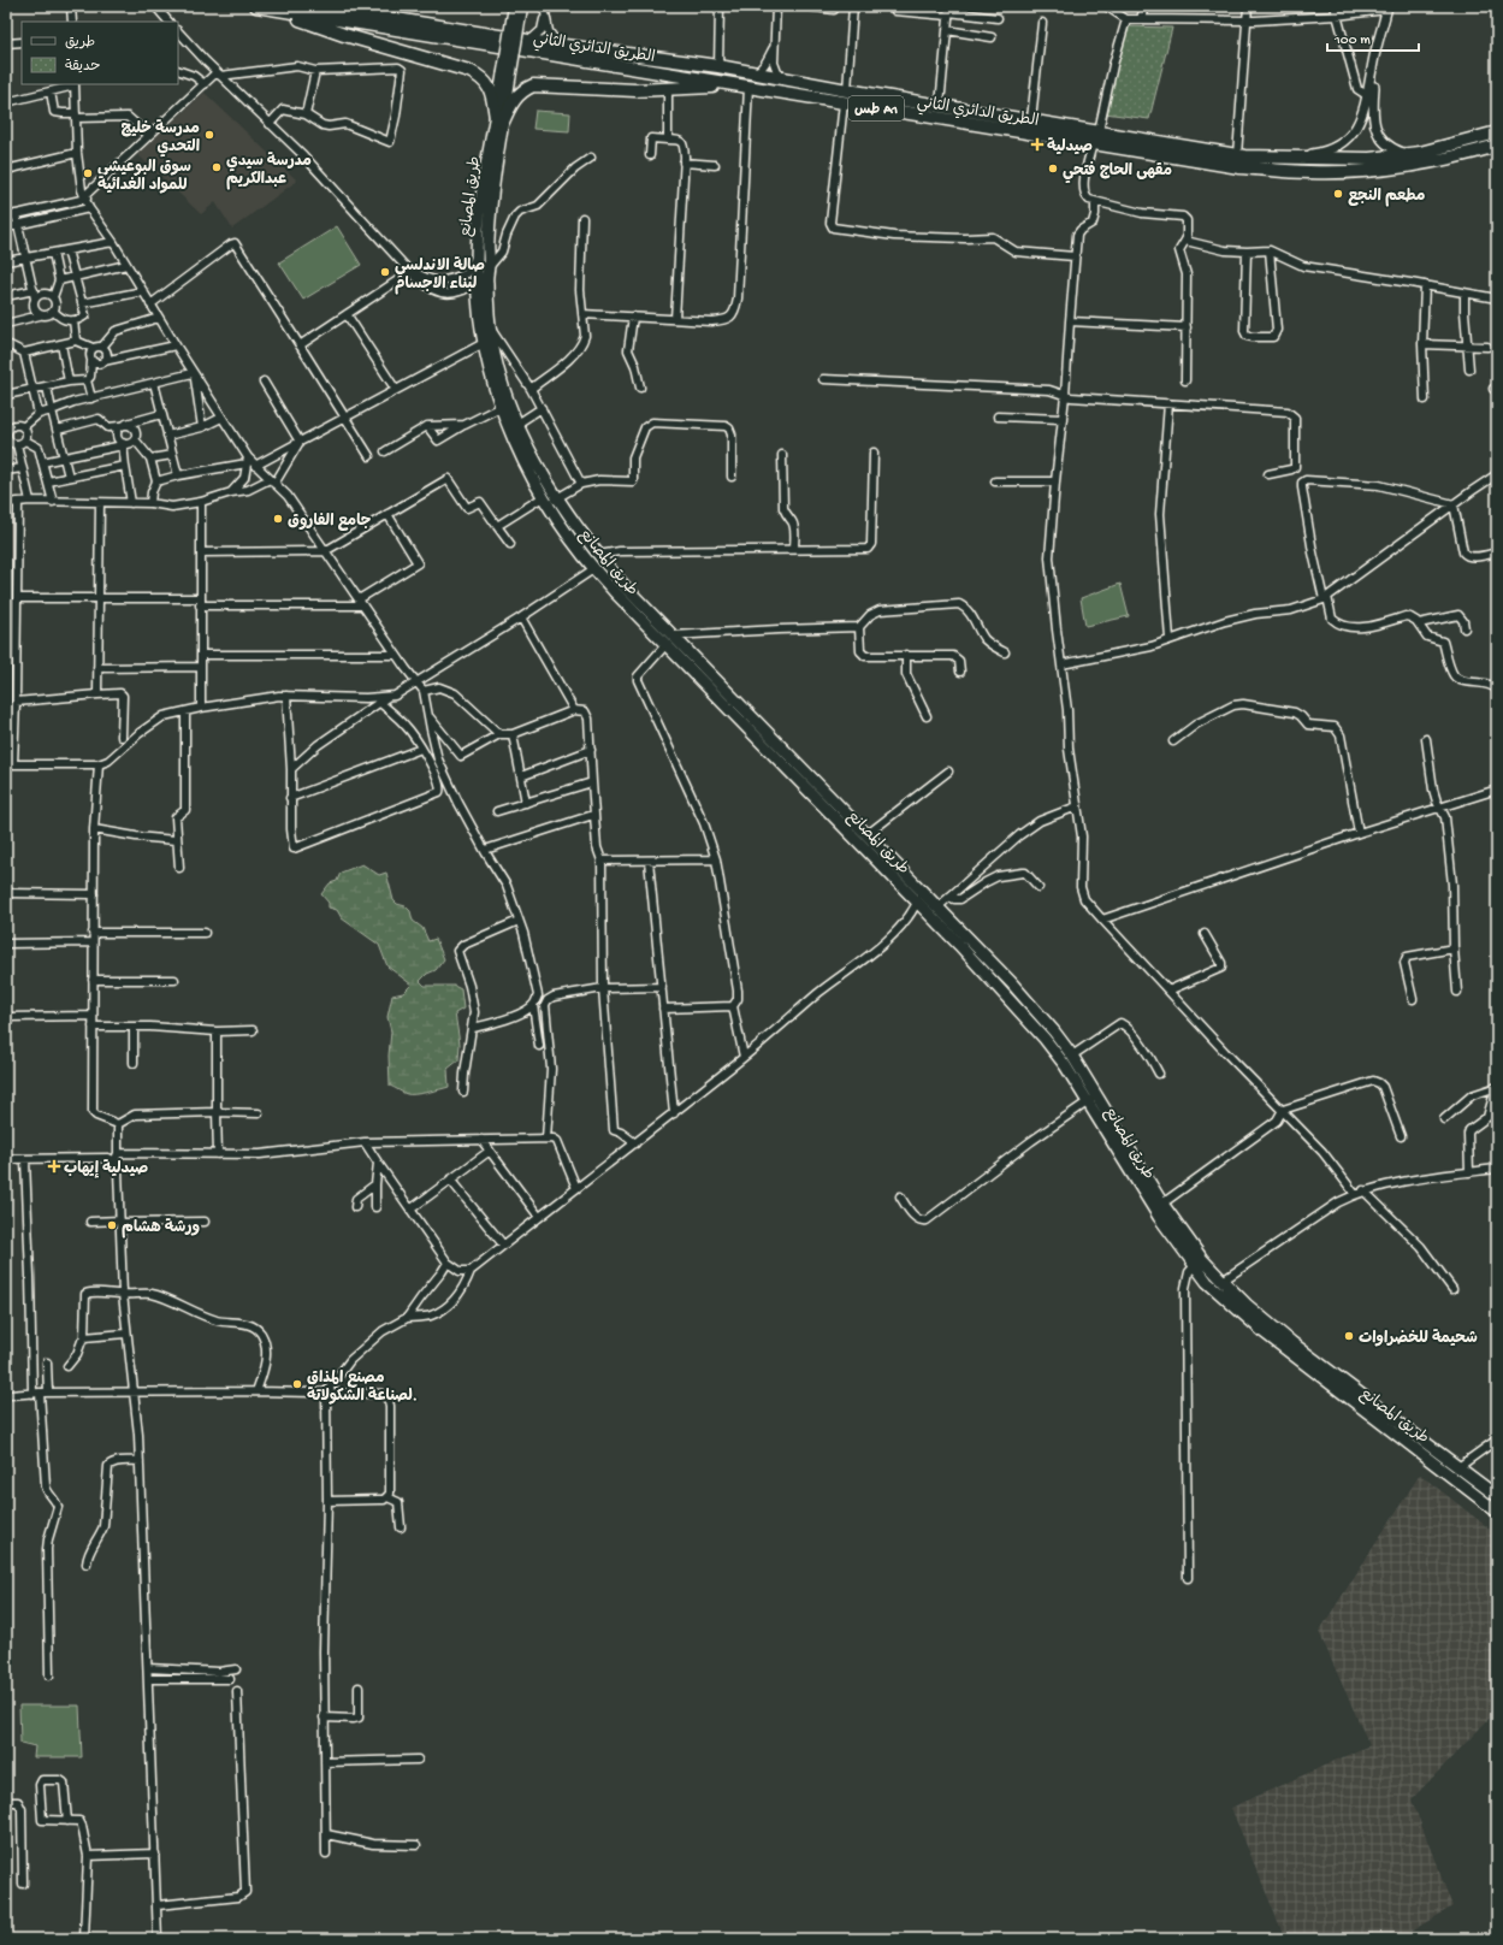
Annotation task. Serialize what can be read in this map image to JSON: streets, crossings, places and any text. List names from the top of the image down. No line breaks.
{"streets":{"highway":["الطريق الدائري الثاني","طس A1"],"main road":["طريق المصانع"]},"places":{"other":["مدرسة خليج التحدي","مدرسة سيدي عبدالكريم","مقهى الحاج فتحي","سوق البوعيشي للمواد الغدائية","مطعم النجع","صالة الاندلسي لبناء الاجسام","جامع الفاروق","ورشة هشام","شحيمة للخضراوات","مصنع المذاق لصناعة الشكولاتة."],"health":["صيدلية","صيدلية إيهاب"]},"legend":["طريق","حديقة"],"scale_bar":"100 m"}
